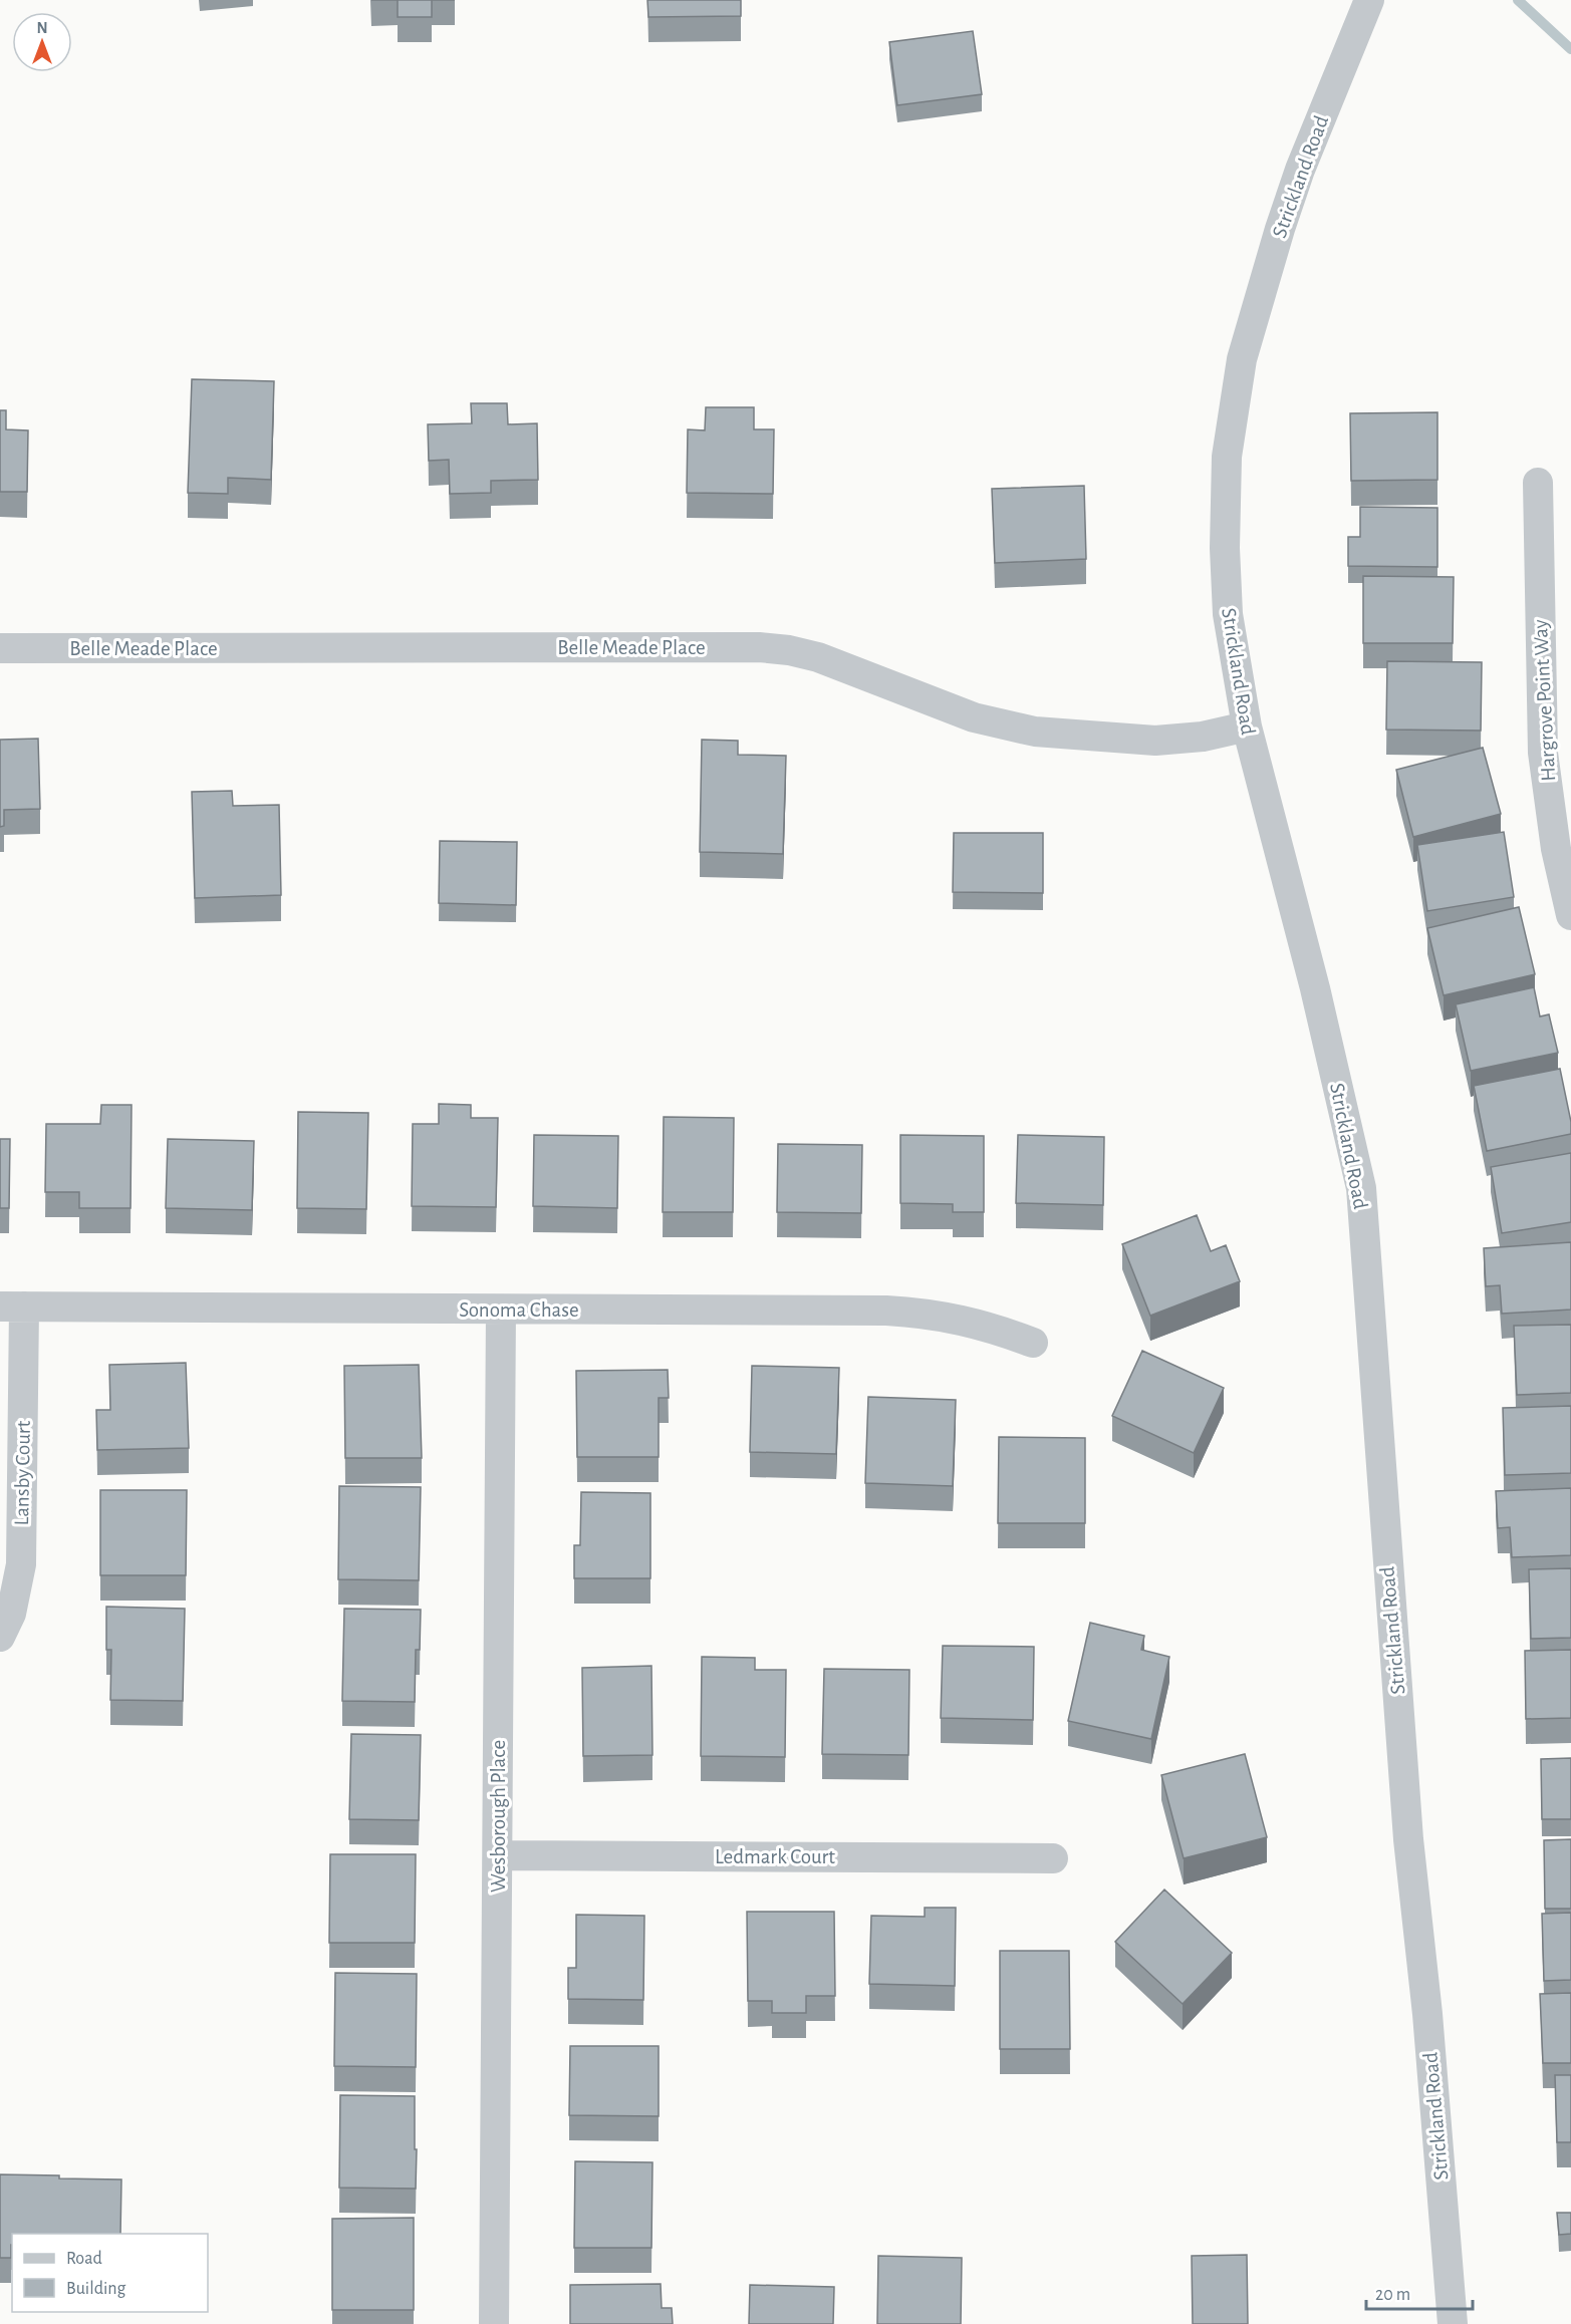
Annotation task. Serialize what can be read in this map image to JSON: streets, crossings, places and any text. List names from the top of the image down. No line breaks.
{"streets":{"street":["Strickland Road","Belle Meade Place","Hargrove Point Way","Sonoma Chase","Lansby Court","Wesborough Place","Ledmark Court"]},"crossings":[["Strickland Road","Belle Meade Place"],["Sonoma Chase","Lansby Court"],["Sonoma Chase","Wesborough Place"],["Wesborough Place","Ledmark Court"]],"legend":["Road","Building"],"scale_bar":"20 m","north":"top"}
